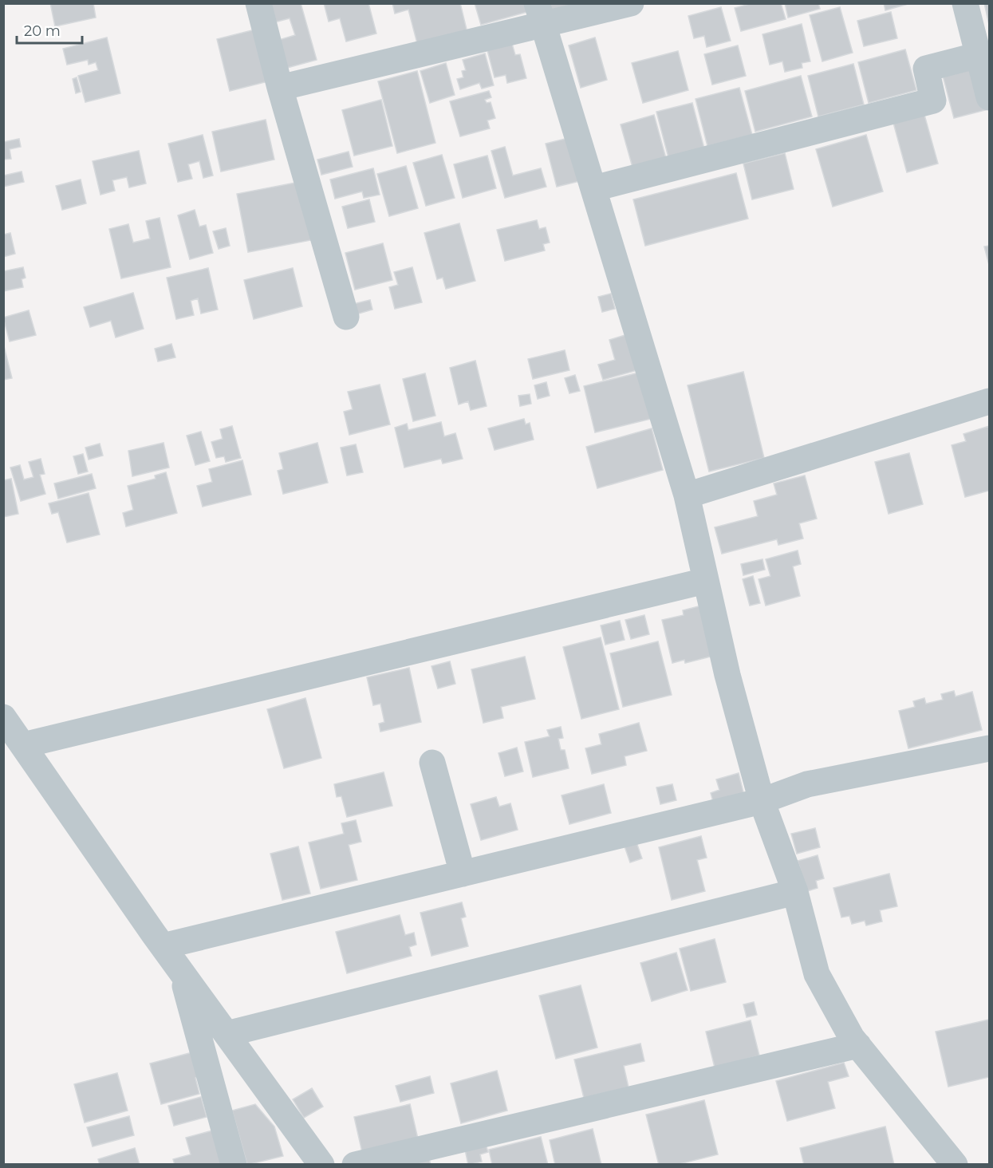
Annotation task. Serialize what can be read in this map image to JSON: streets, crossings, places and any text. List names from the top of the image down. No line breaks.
{"scale_bar":"20 m"}
